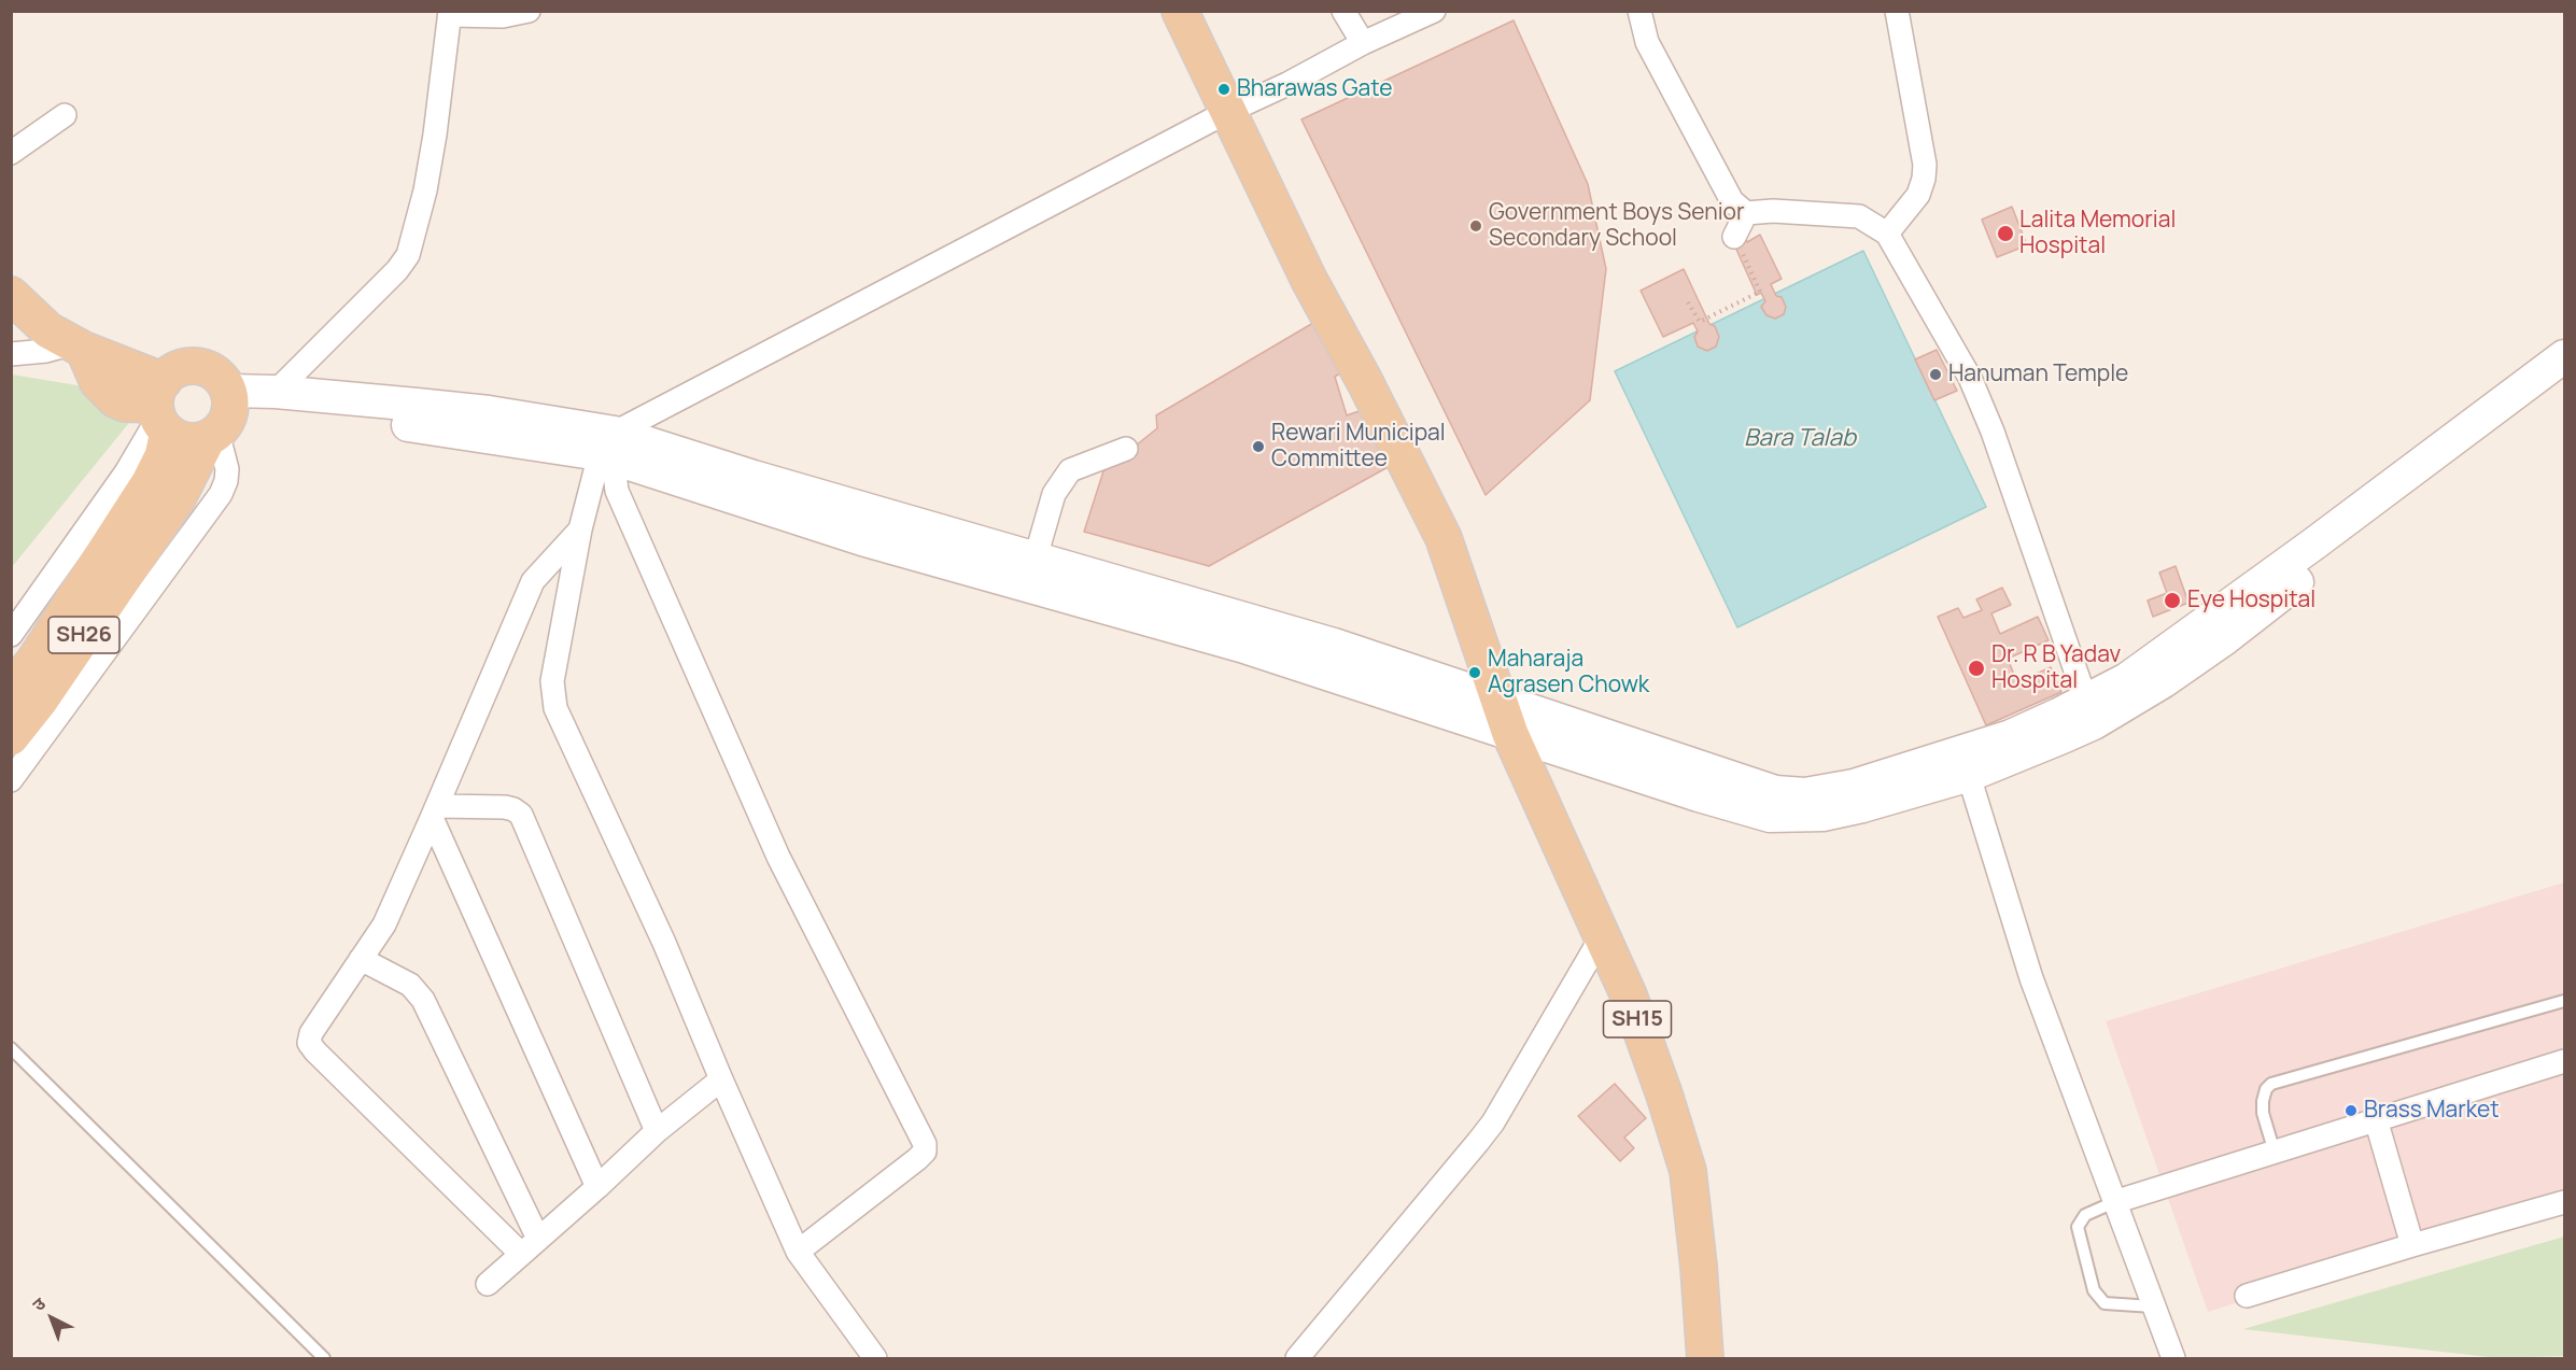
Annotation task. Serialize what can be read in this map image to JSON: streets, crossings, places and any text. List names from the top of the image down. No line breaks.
{"streets":{"main road":["SH26","SH15"]},"water":["Bara Talab"],"places":["Bharawas Gate","Government Boys Senior Secondary School","Lalita Memorial Hospital","Hanuman Temple","Rewari Municipal Committee","Eye Hospital","Dr. R B Yadav Hospital","Maharaja Agrasen Chowk","Brass Market"],"north":"top left"}
